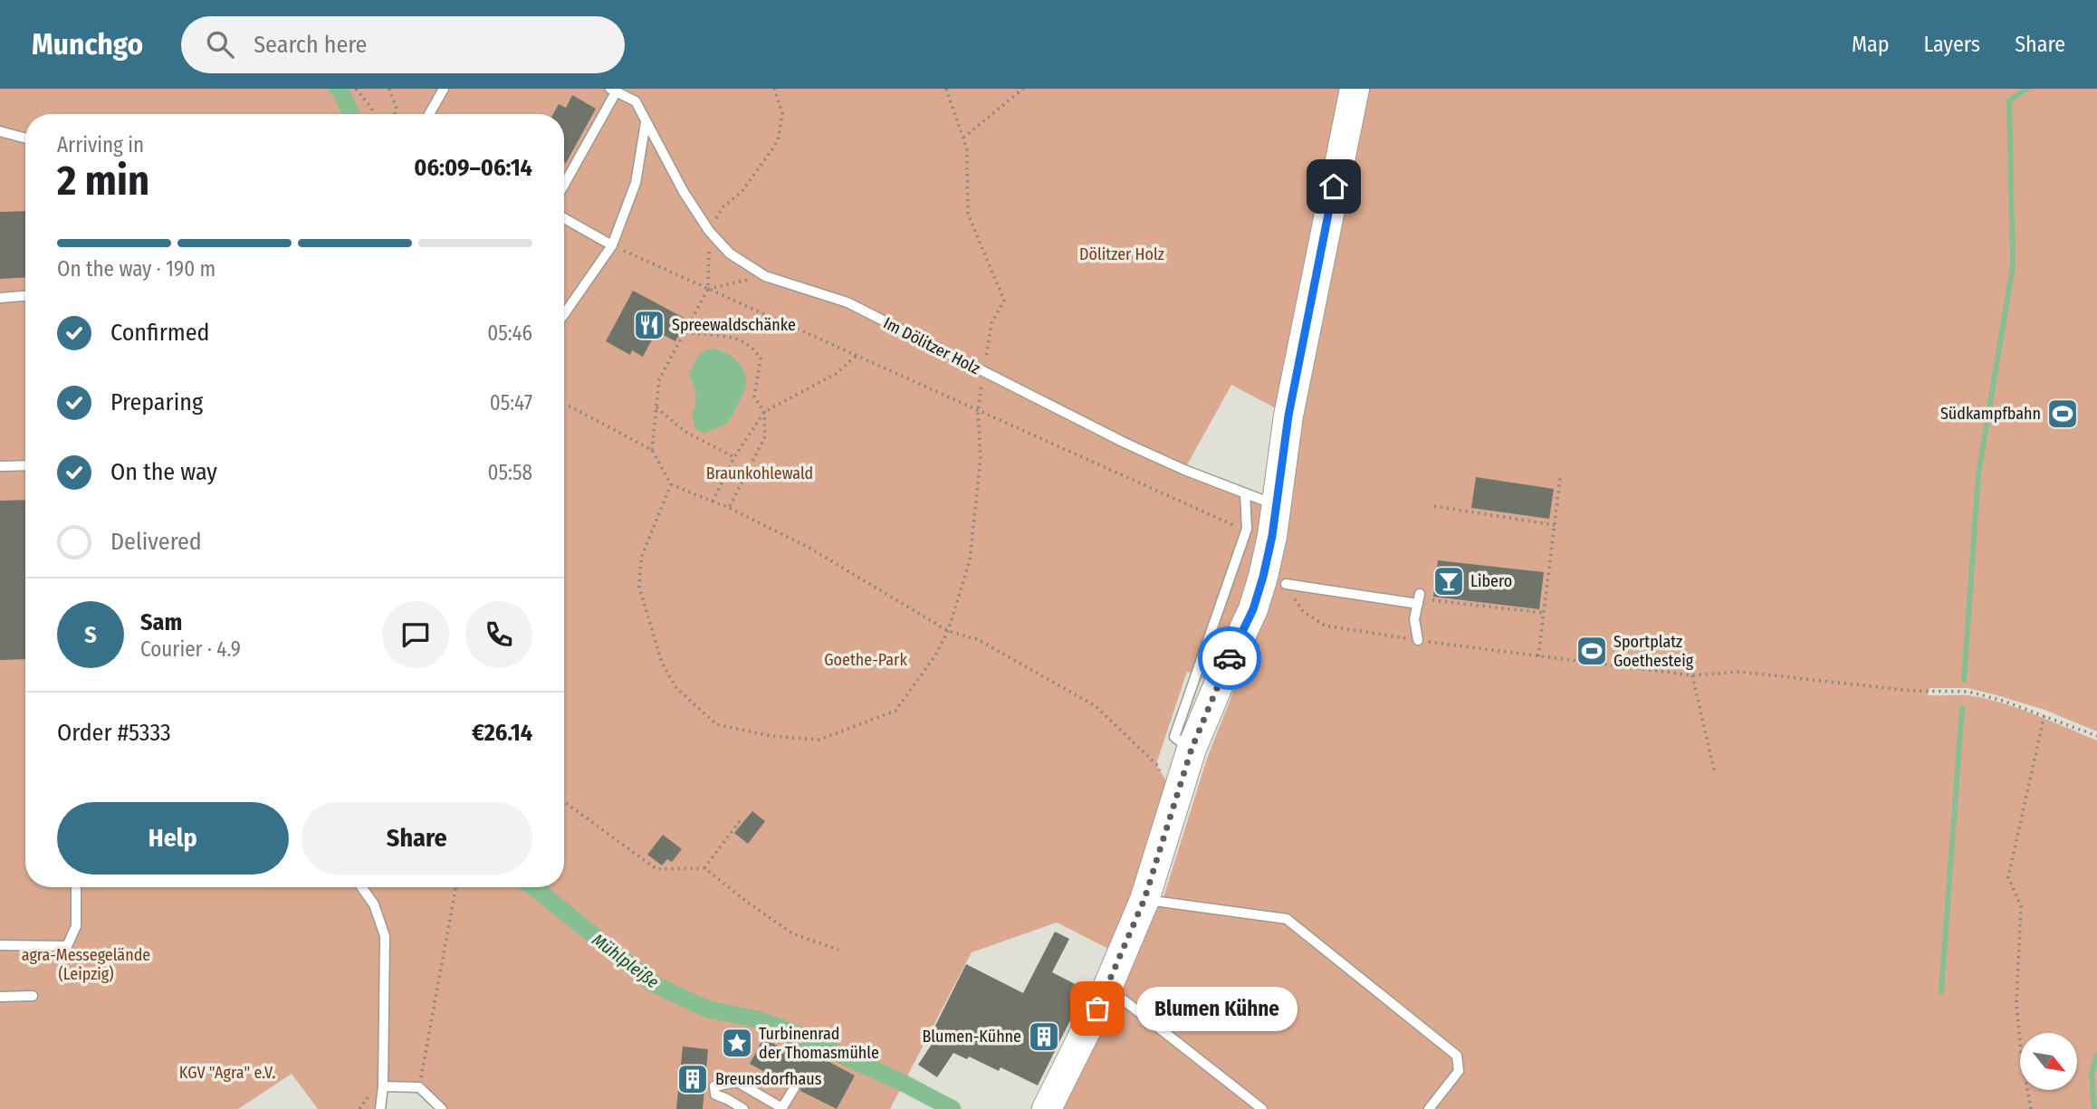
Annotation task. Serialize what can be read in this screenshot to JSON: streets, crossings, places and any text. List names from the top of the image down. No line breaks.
{"streets":{"lane":["Im Dölitzer Holz"]},"water":["Mühlpleiße"],"parks":["Dölitzer Holz","Braunkohlewald","Goethe-Park","agra-Messegelände (Leipzig)","KGV \"Agra\" e.V."],"places":{"restaurant":["Spreewaldschänke"],"sports":["Südkampfbahn","Sportplatz Goethesteig"],"bar":["Libero"],"other":["Blumen Kühne"],"building":["Blumen-Kühne","Breunsdorfhaus"],"place":["Turbinenrad der Thomasmühle"]},"north":"bottom right","page":{"header":"Munchgo","search":"Search here","nav":["Map","Layers","Share"],"heading":["2 min","Arriving in","06:09–06:14"],"panel":["Sam","Courier · 4.9","Order #5333","€26.14"],"bar":"On the way · 190 m","list":[["Confirmed","05:46"],["Preparing","05:47"],["On the way","05:58"],"Delivered"],"round":"S","buttons":["Help","Share"],"bubble":"Blumen Kühne"}}
